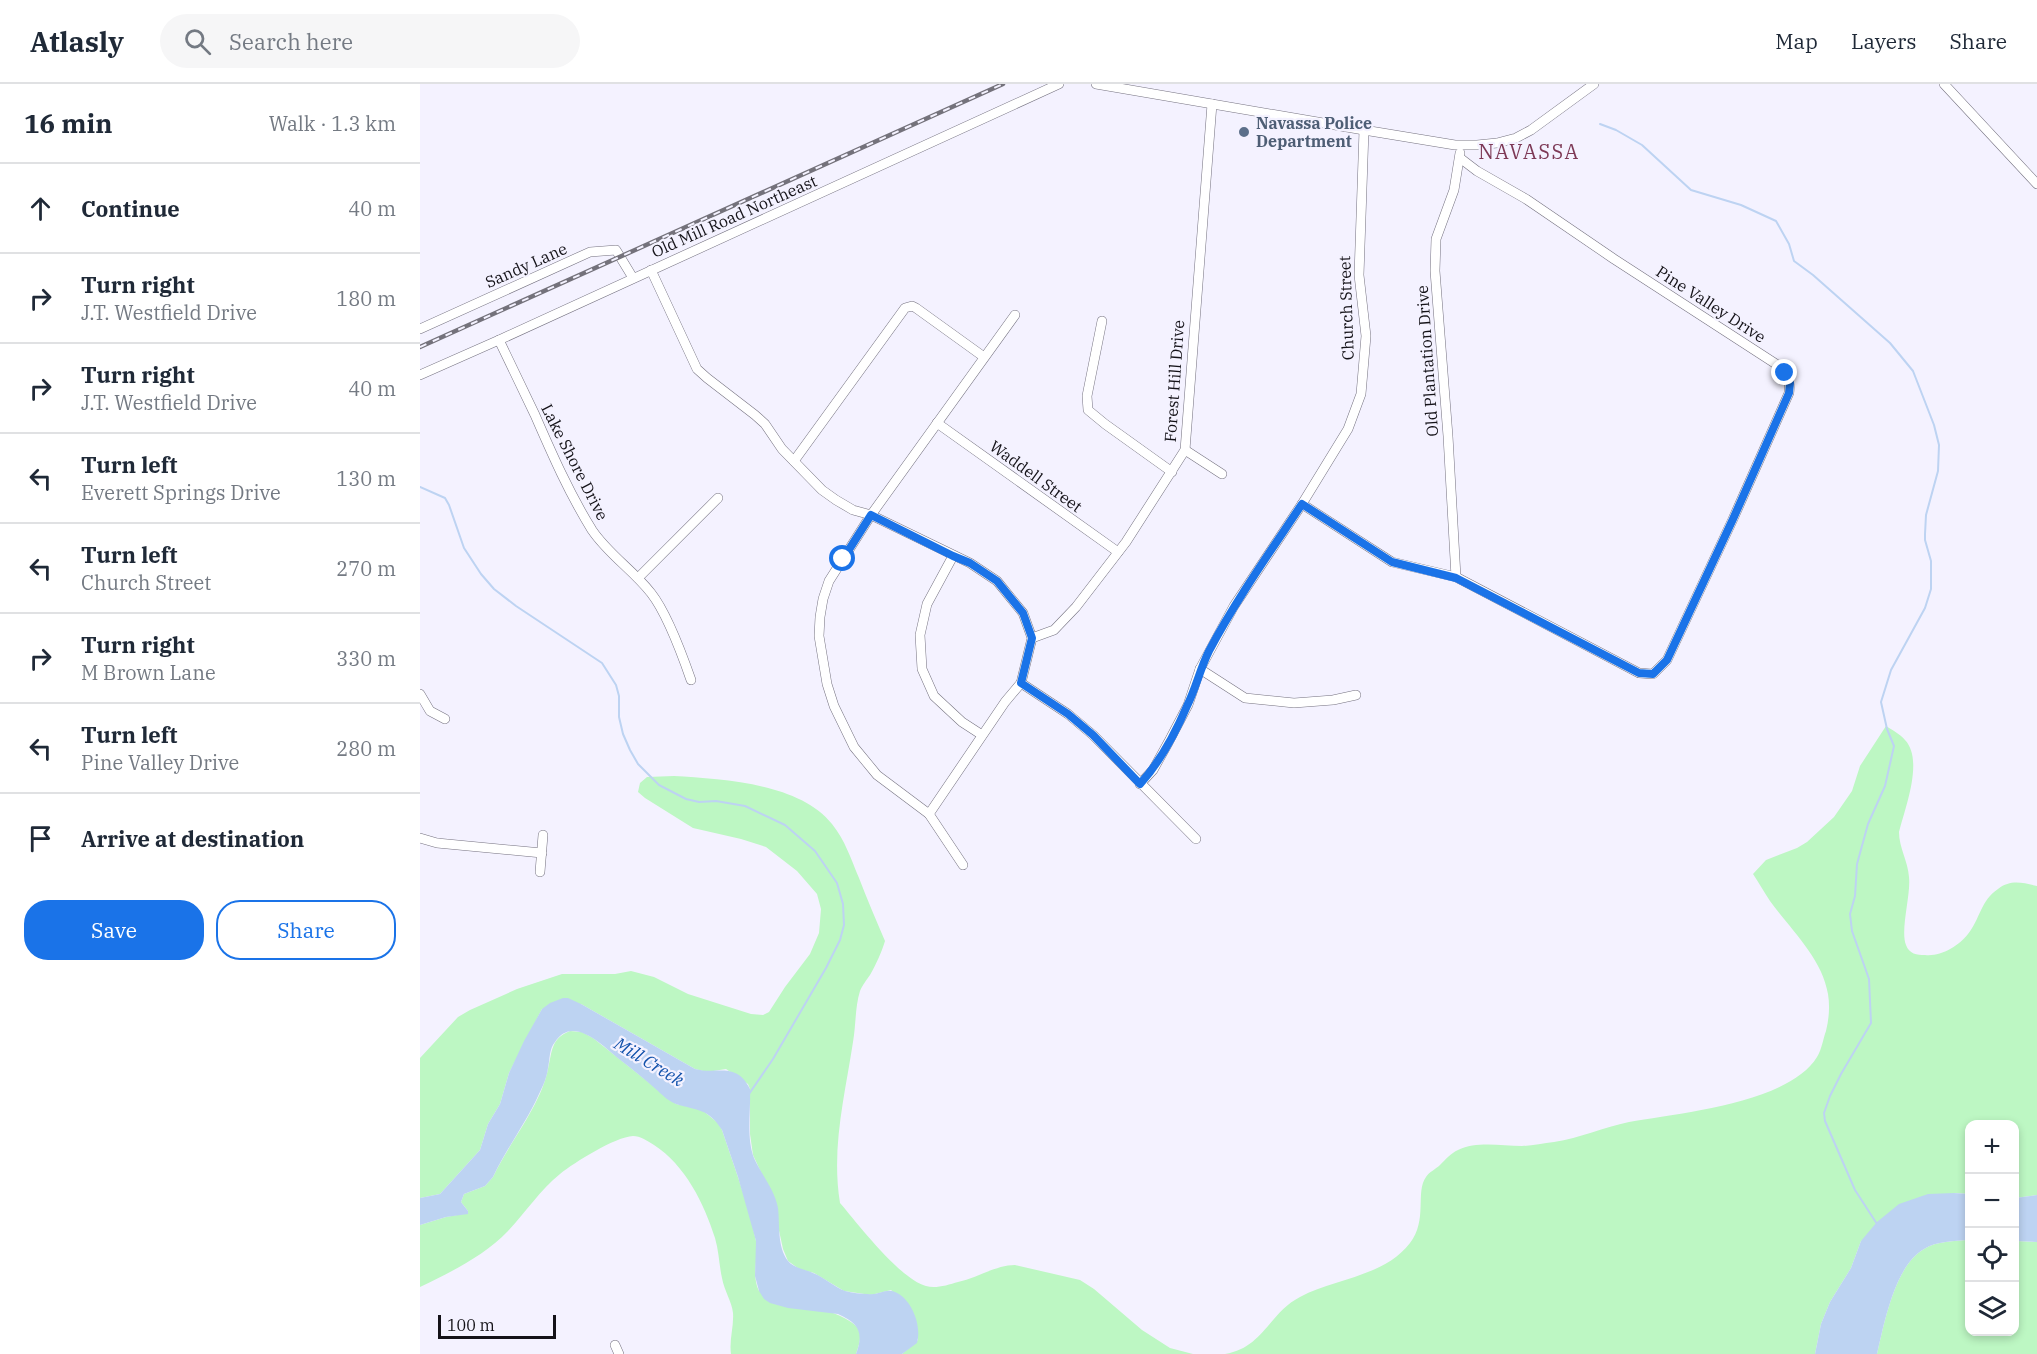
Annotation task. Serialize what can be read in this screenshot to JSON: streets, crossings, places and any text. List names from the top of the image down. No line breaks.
{"streets":{"street":["Old Mill Road Northeast","Sandy Lane","Pine Valley Drive","Church Street","Old Plantation Drive","Forest Hill Drive","Lake Shore Drive","Waddell Street"]},"crossings":[["Old Mill Road Northeast","Sandy Lane"],["Old Mill Road Northeast","Lake Shore Drive"],["Pine Valley Drive","Old Plantation Drive"],["Forest Hill Drive","Waddell Street"]],"districts":["NAVASSA"],"water":["Mill Creek"],"places":["Navassa Police Department"],"scale_bar":"100 m","page":{"header":"Atlasly","search":"Search here","nav":["Map","Layers","Share"],"heading":["16 min","Walk · 1.3 km"],"list":[["Continue","40 m"],["Turn right","J.T. Westfield Drive","180 m"],["Turn right","J.T. Westfield Drive","40 m"],["Turn left","Everett Springs Drive","130 m"],["Turn left","Church Street","270 m"],["Turn right","M Brown Lane","330 m"],["Turn left","Pine Valley Drive","280 m"],"Arrive at destination"],"buttons":["Save","Share"],"map_buttons":["+","−"],"scale":"100 m"}}
